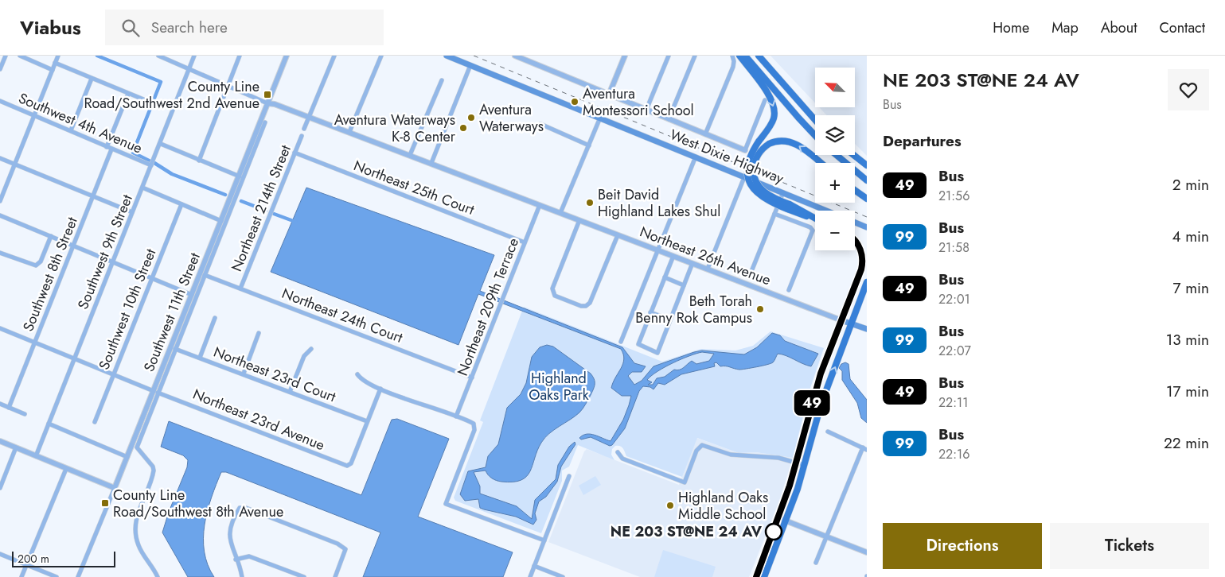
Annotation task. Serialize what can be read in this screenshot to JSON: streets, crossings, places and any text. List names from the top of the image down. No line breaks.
{"streets":{"main road":["West Dixie Highway","Northeast 26th Avenue"],"street":["Southwest 4th Avenue","Northeast 25th Court","Northeast 214th Street","Southwest 9th Street","Southwest 8th Street","Northeast 209th Terrace","Southwest 10th Street","Southwest 11th Street","Northeast 24th Court","Northeast 23rd Court","Northeast 23rd Avenue"]},"crossings":[["Southwest 4th Avenue","Southwest 9th Street"],["Southwest 4th Avenue","Southwest 8th Street"],["Northeast 25th Court","Northeast 214th Street"],["Northeast 25th Court","Northeast 209th Terrace"],["Northeast 214th Street","Northeast 24th Court"],["Southwest 9th Street","Northeast 23rd Avenue"],["Northeast 26th Avenue","Northeast 209th Terrace"],["Northeast 26th Avenue","Southwest 11th Street"],["Southwest 8th Street","Northeast 23rd Avenue"],["Northeast 209th Terrace","Northeast 24th Court"],["Southwest 10th Street","Northeast 23rd Avenue"],["Southwest 11th Street","Northeast 23rd Avenue"],["Northeast 23rd Court","Northeast 23rd Avenue"]],"parks":["Highland Oaks Park"],"places":{"transit":["County Line Road/Southwest 2nd Avenue","County Line Road/Southwest 8th Avenue"],"other":["Aventura Montessori School","Aventura Waterways","Aventura Waterways K-8 Center","Beit David Highland Lakes Shul","Beth Torah Benny Rok Campus","Highland Oaks Middle School","NE 203 ST@NE 24 AV"]},"lines":["bus line 49"],"scale_bar":"200 m","north":"top left","page":{"header":"Viabus","search":"Search here","nav":["Home","Map","About","Contact"],"on_map":"49","heading":[["NE 203 ST@NE 24 AV","Bus"],"Departures"],"map_buttons":["+","−"],"list":[{"mark":"49","name":"Bus","note":"21:56","value":"2 min"},{"mark":"99","name":"Bus","note":"21:58","value":"4 min"},{"mark":"49","name":"Bus","note":"22:01","value":"7 min"},{"mark":"99","name":"Bus","note":"22:07","value":"13 min"},{"mark":"49","name":"Bus","note":"22:11","value":"17 min"},{"mark":"99","name":"Bus","note":"22:16","value":"22 min"}],"buttons":["Directions","Tickets"],"scale":"200 m"}}
